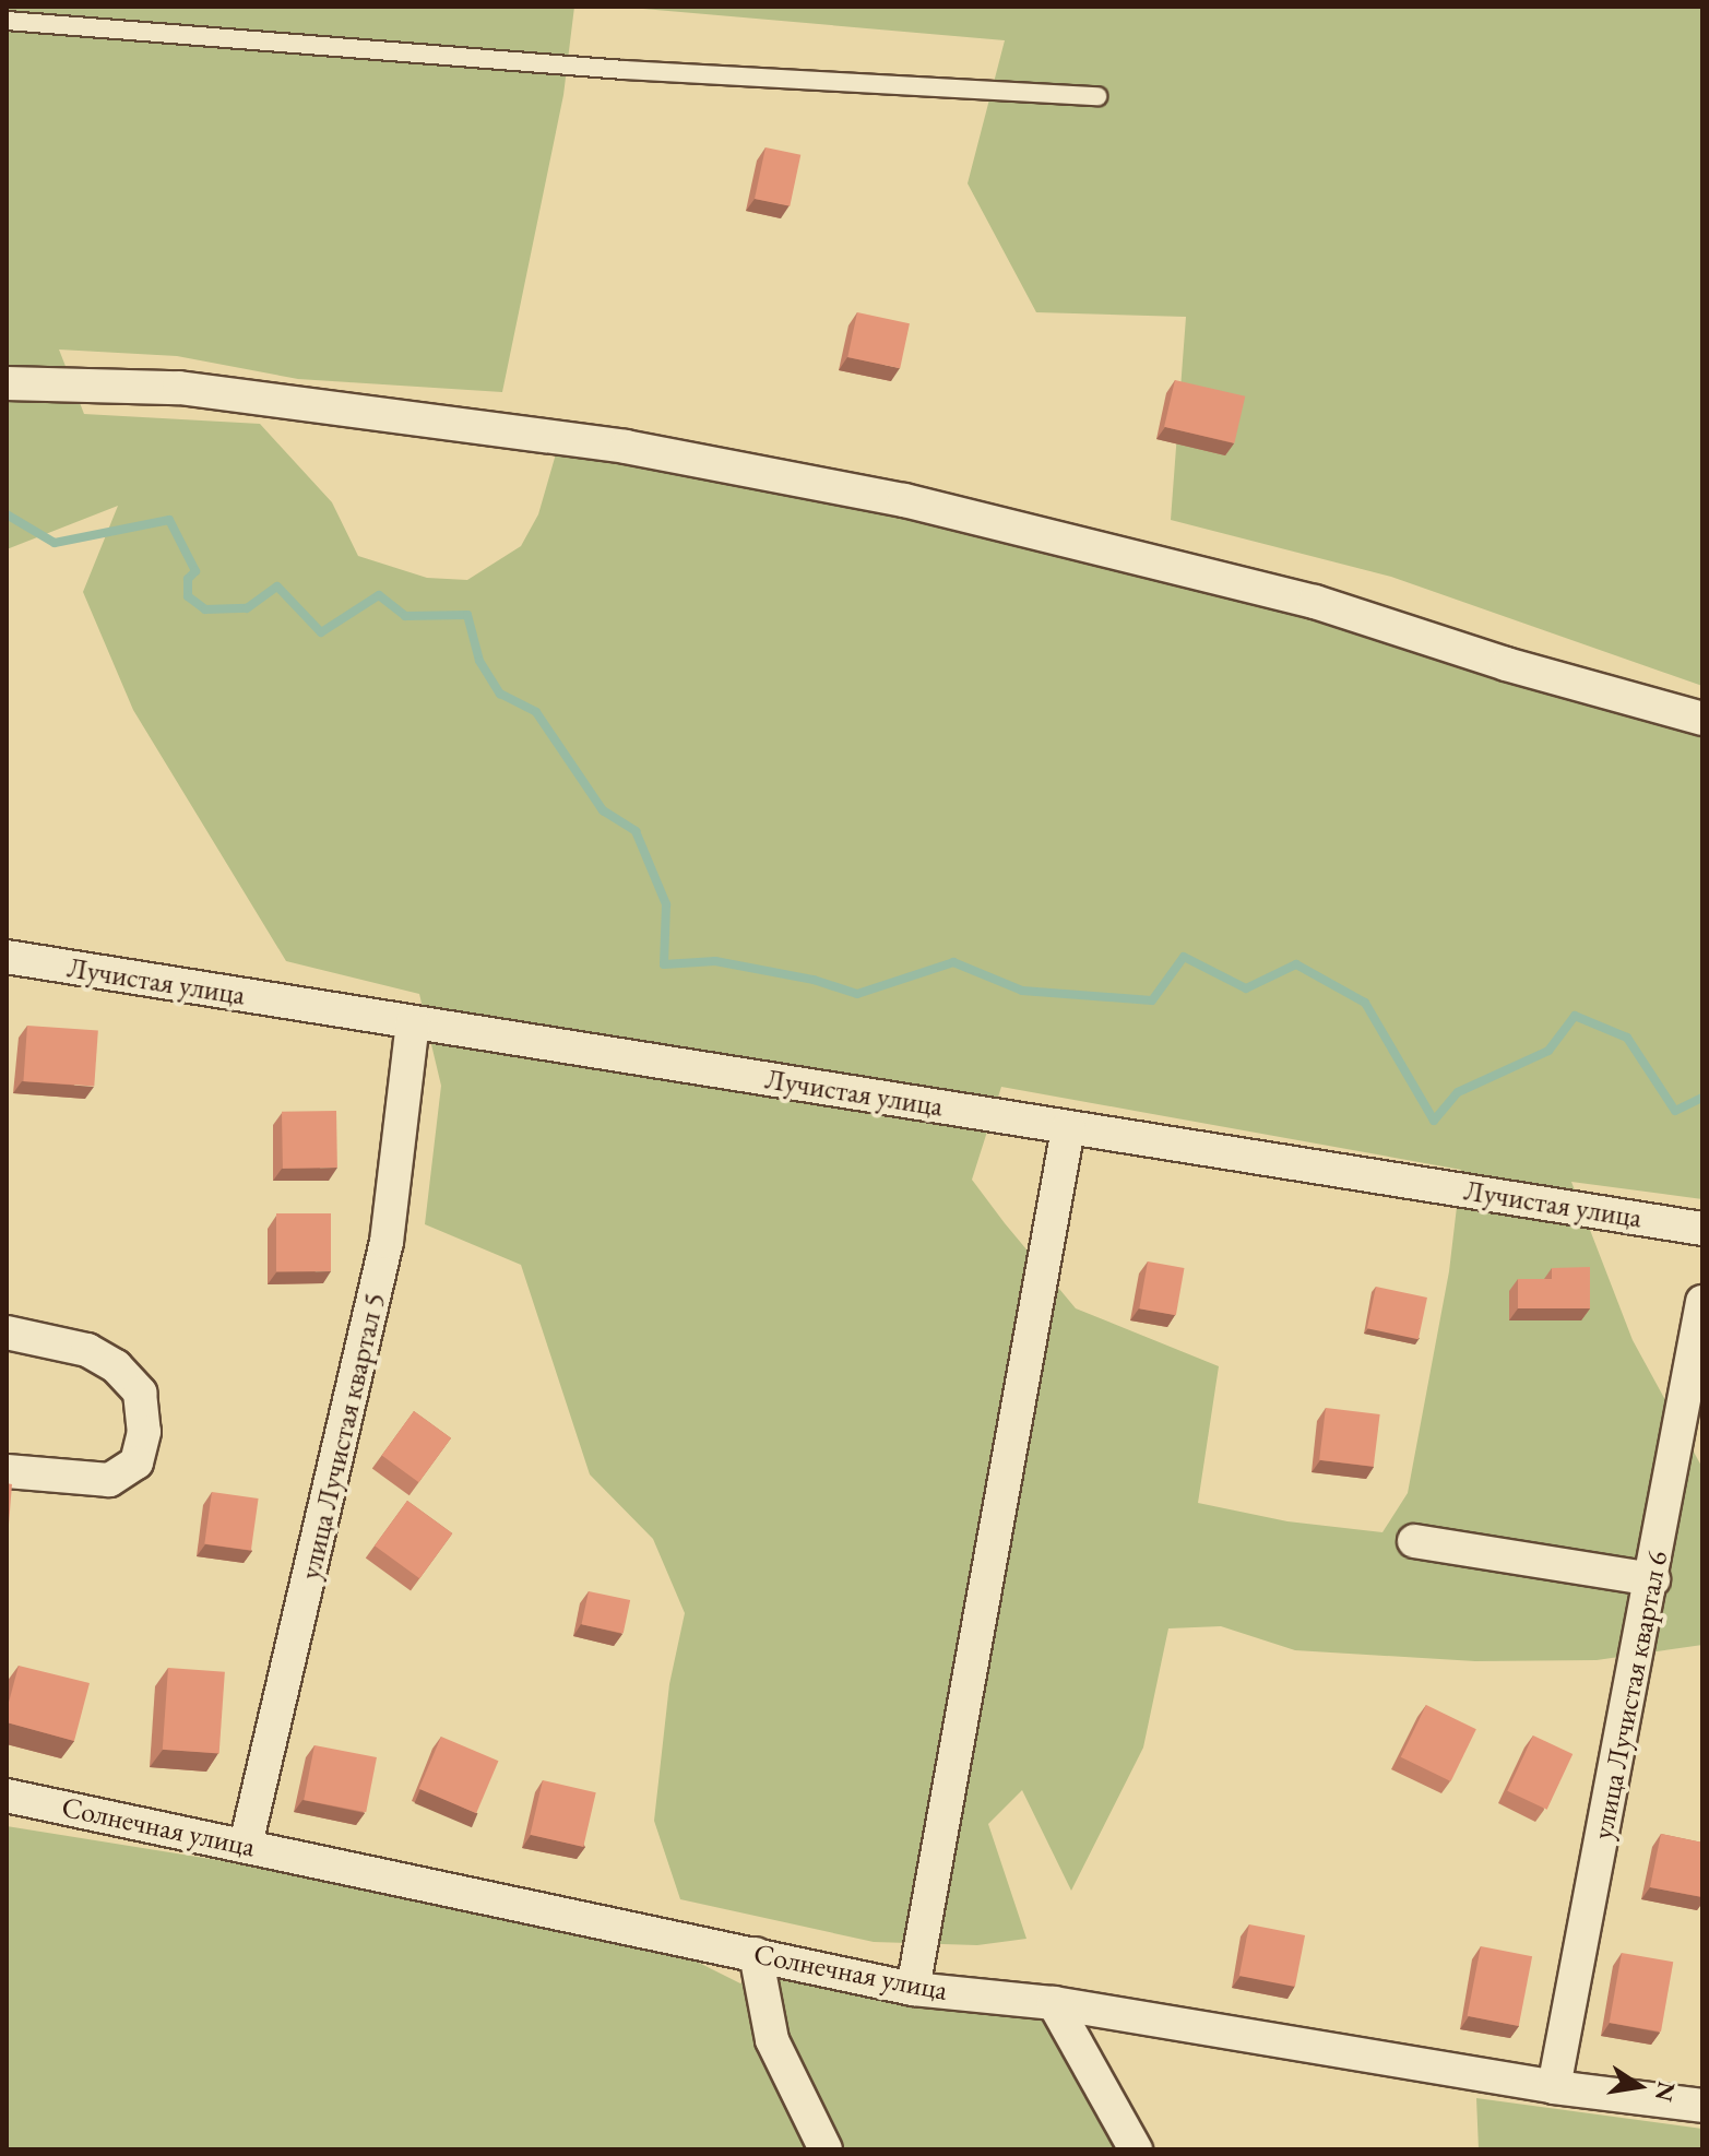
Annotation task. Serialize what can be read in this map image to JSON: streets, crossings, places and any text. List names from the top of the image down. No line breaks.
{"streets":{"street":["Лучистая улица","улица Лучистая квартал 5","улица Лучистая квартал 6","Солнечная улица"]},"crossings":[["Лучистая улица","улица Лучистая квартал 5"],["улица Лучистая квартал 5","Солнечная улица"],["улица Лучистая квартал 6","Солнечная улица"]],"north":"right"}
